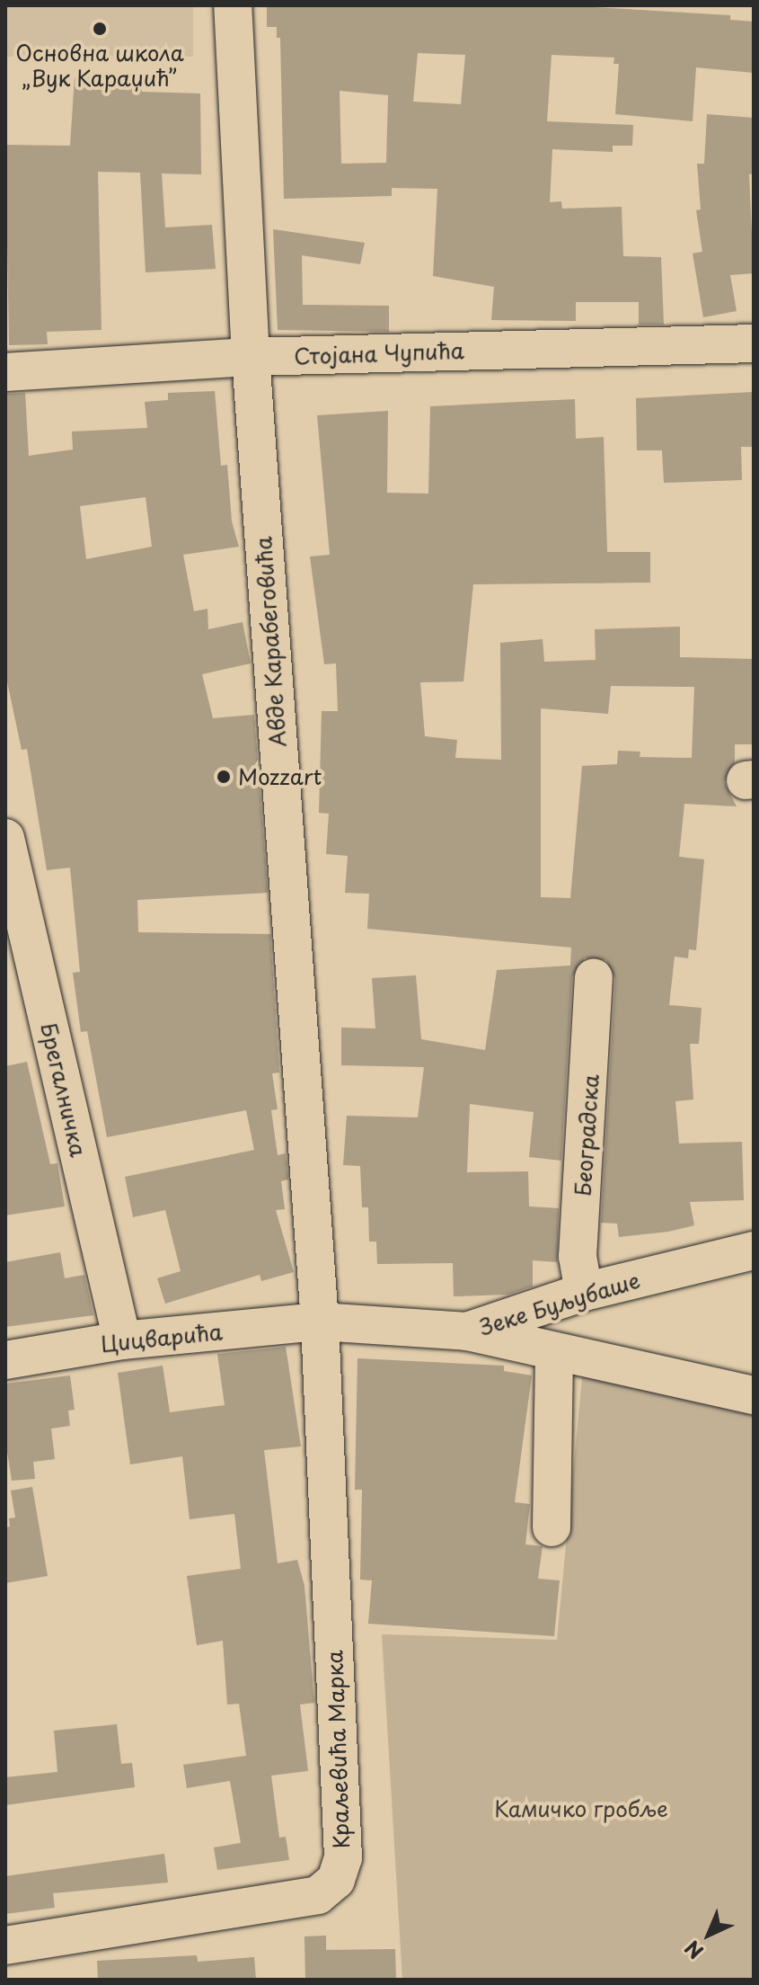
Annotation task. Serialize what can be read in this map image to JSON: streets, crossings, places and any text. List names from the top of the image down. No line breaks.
{"streets":{"street":["Стојана Чупића","Авде Карабеговића","Брегалничка","Београдска","Зеке Буљубаше","Цицварића","Краљевића Марка"]},"crossings":[["Стојана Чупића","Авде Карабеговића"],["Авде Карабеговића","Зеке Буљубаше"],["Авде Карабеговића","Цицварића"],["Авде Карабеговића","Краљевића Марка"],["Брегалничка","Цицварића"],["Београдска","Зеке Буљубаше"],["Зеке Буљубаше","Цицварића"],["Зеке Буљубаше","Краљевића Марка"],["Цицварића","Краљевића Марка"]],"parks":["Камичко гробље"],"places":["Основна школа „Вук Караџић”","Mozzart"],"north":"bottom left"}
